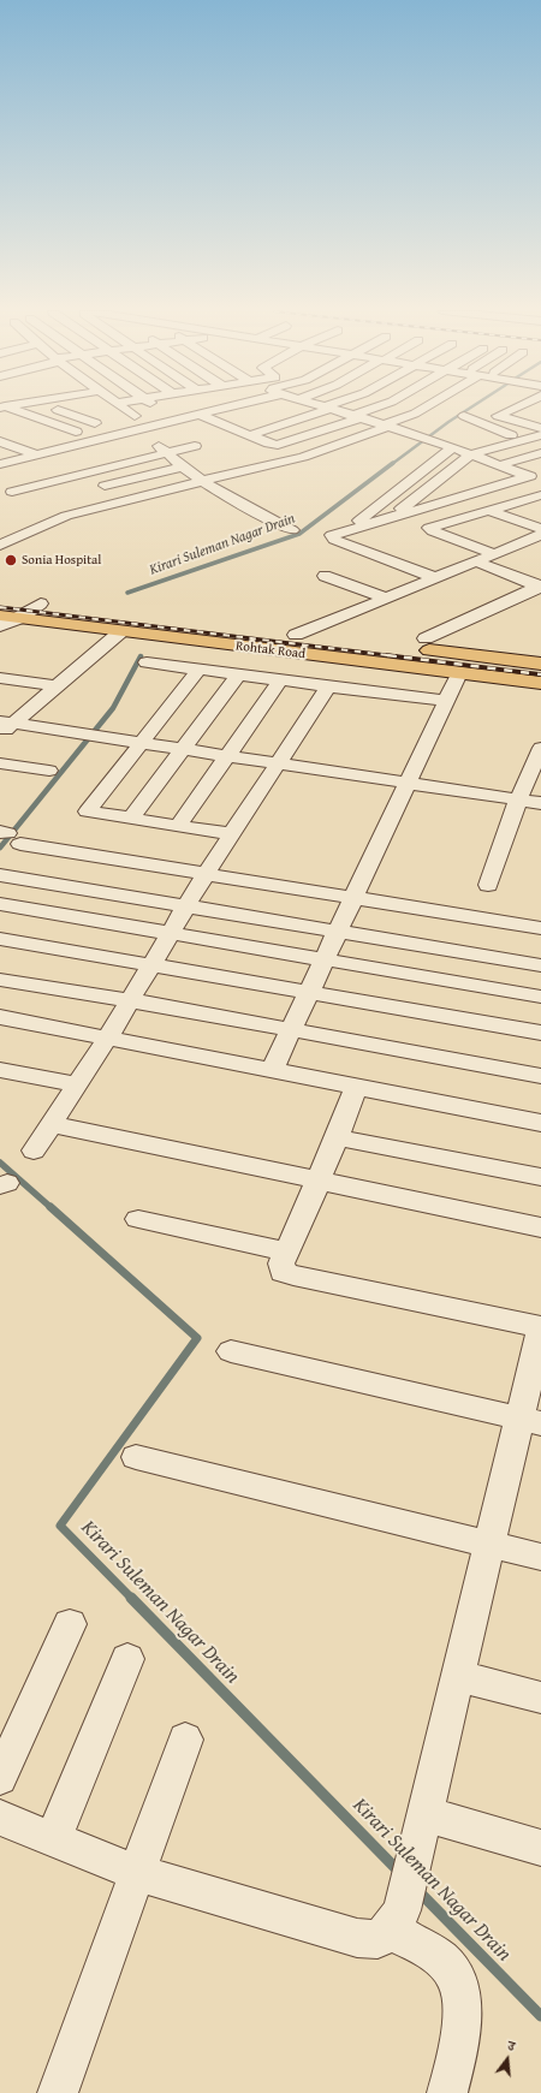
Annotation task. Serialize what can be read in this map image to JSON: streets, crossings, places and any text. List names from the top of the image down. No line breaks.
{"streets":{"highway":["Rohtak Road"]},"water":["Kirari Suleman Nagar Drain"],"places":["Sonia Hospital"],"north":"top"}
